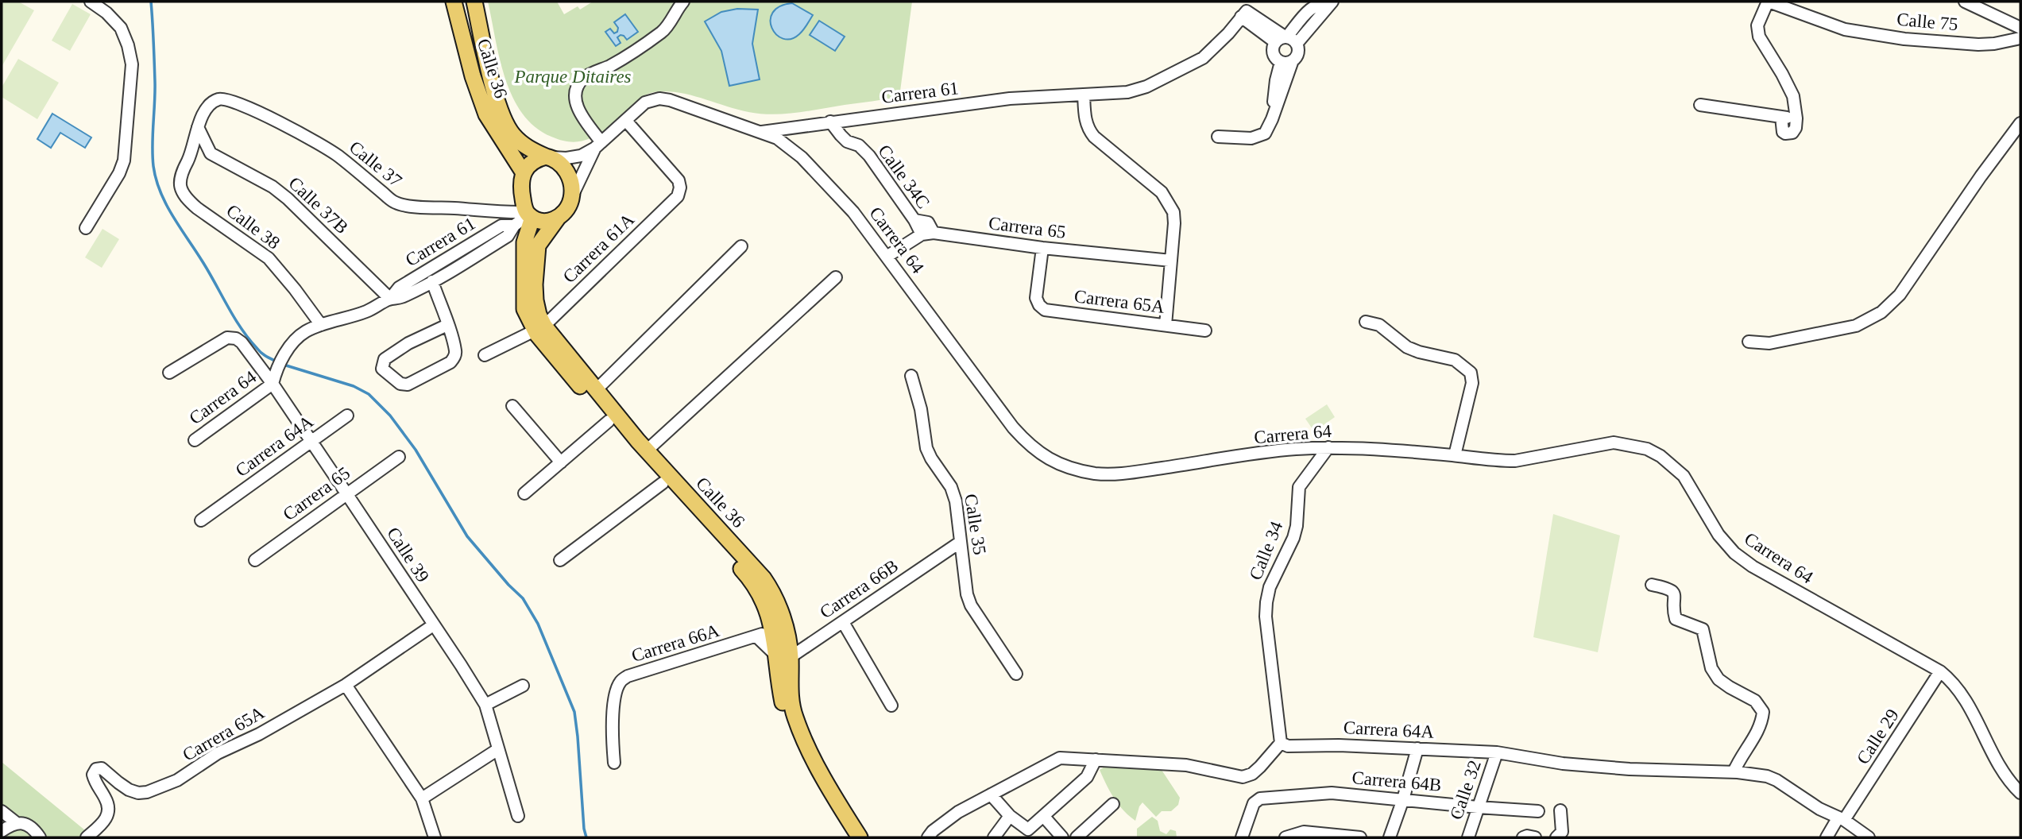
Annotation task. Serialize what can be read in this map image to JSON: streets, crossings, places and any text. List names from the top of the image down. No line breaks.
{"streets":{"main road":["Calle 36"],"street":["Calle 75","Carrera 61","Calle 37","Calle 34C","Calle 37B","Calle 38","Carrera 65","Carrera 64","Carrera 61A","Carrera 65A","Carrera 64A","Calle 35","Calle 34","Calle 39","Carrera 66B","Carrera 66A","Calle 29","Carrera 64B","Calle 32"]},"crossings":[["Calle 36","Carrera 61"],["Calle 36","Calle 37"],["Calle 36","Carrera 64"],["Calle 36","Carrera 61A"],["Calle 36","Carrera 66B"],["Calle 36","Carrera 66A"],["Carrera 61","Calle 37"],["Carrera 61","Calle 34C"],["Carrera 61","Calle 37B"],["Carrera 61","Calle 38"],["Carrera 61","Carrera 64"],["Carrera 61","Calle 39"],["Calle 37","Calle 38"],["Calle 37","Carrera 64"],["Calle 34C","Carrera 65"],["Carrera 65","Carrera 65A"],["Carrera 65","Calle 39"],["Carrera 64","Carrera 61A"],["Carrera 64","Calle 34"],["Carrera 64","Calle 39"],["Carrera 64","Calle 29"],["Carrera 65A","Calle 39"],["Carrera 64A","Calle 34"],["Carrera 64A","Calle 39"],["Carrera 64A","Calle 29"],["Carrera 64A","Calle 32"],["Calle 35","Carrera 66B"],["Carrera 64B","Calle 32"]],"parks":["Parque Ditaires"]}
